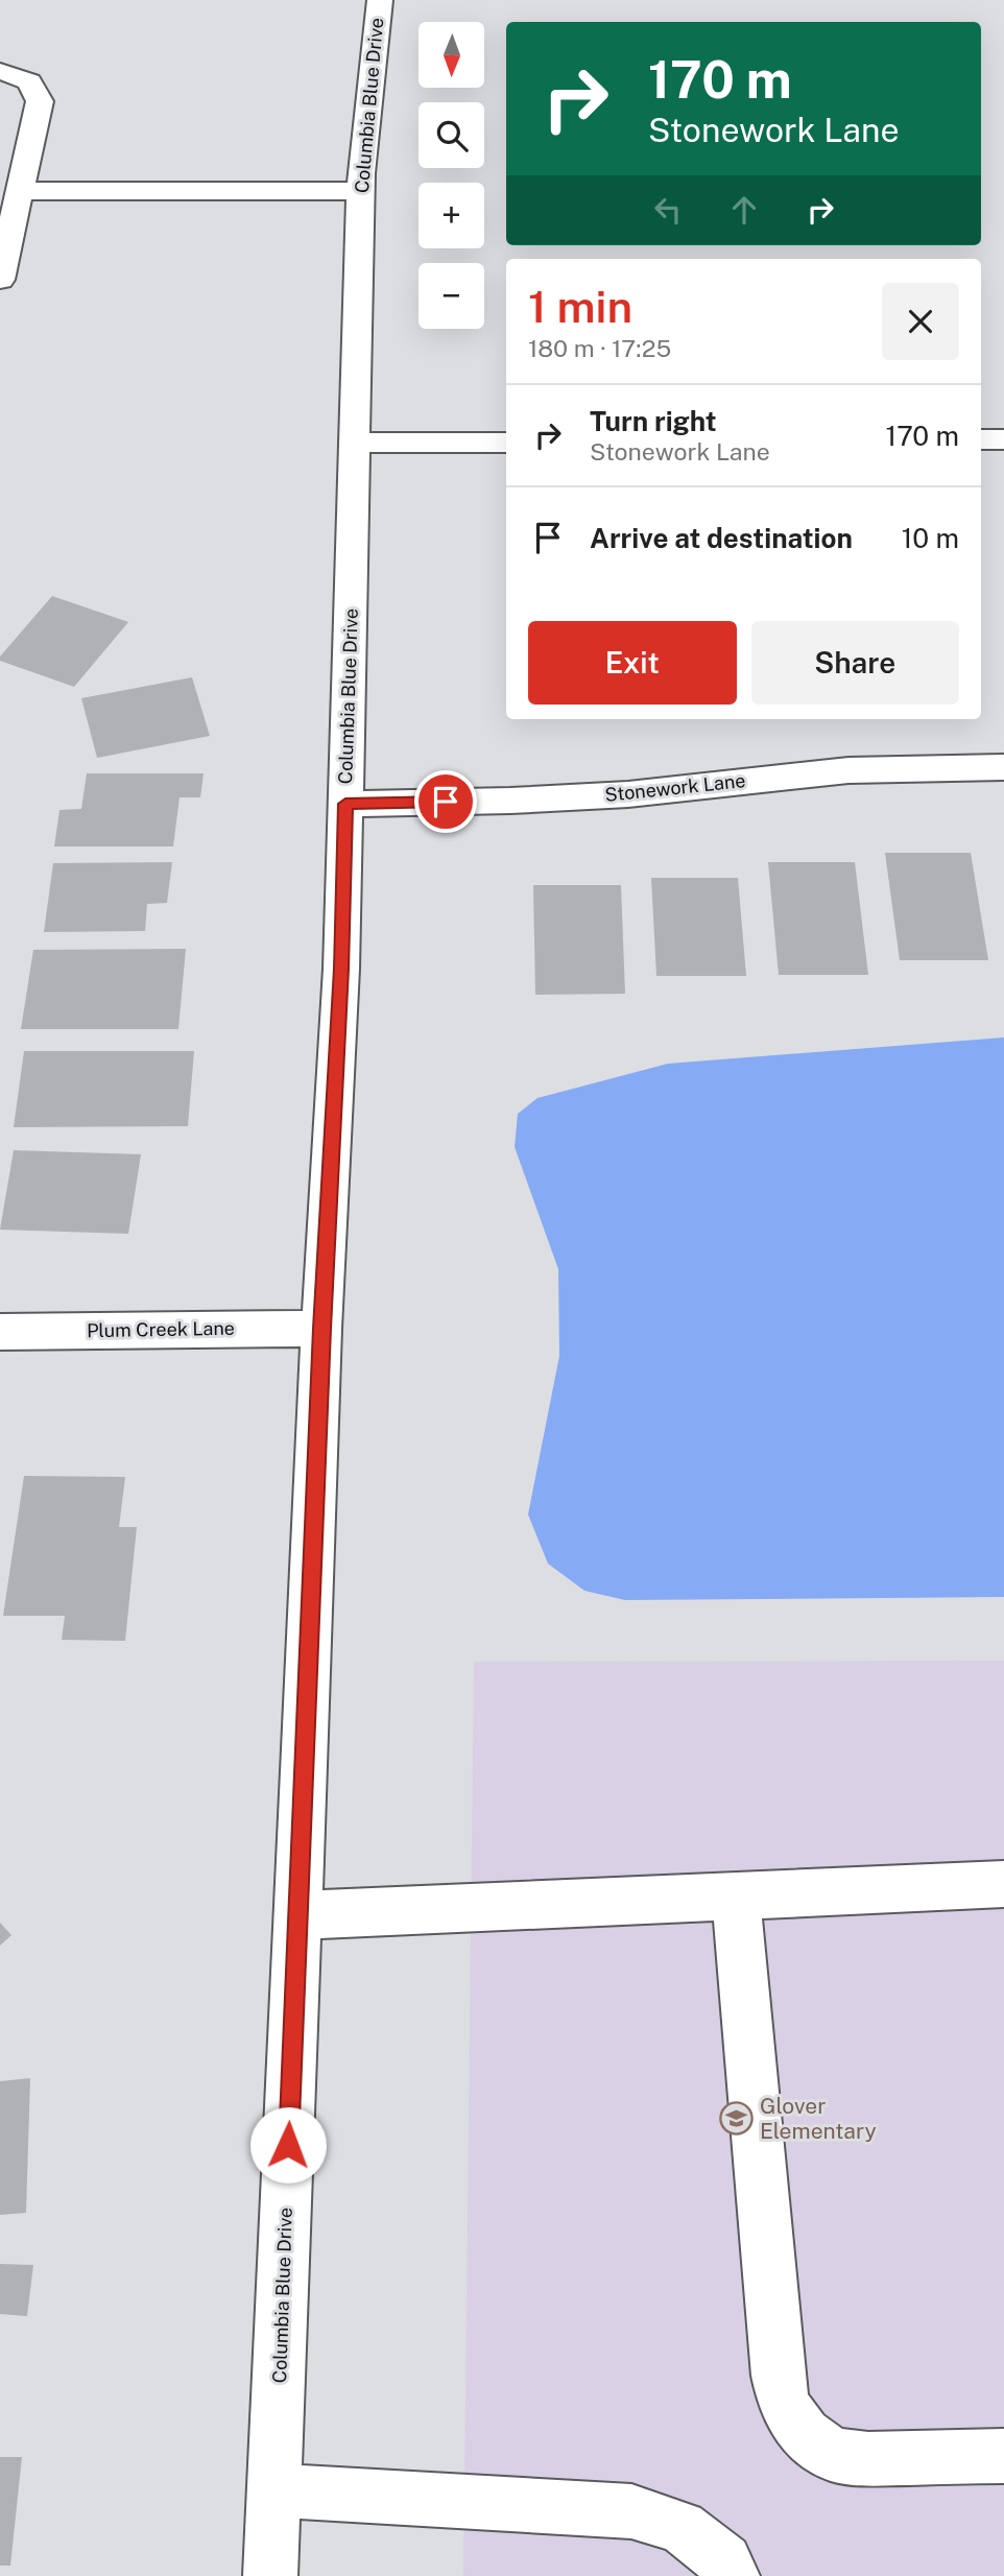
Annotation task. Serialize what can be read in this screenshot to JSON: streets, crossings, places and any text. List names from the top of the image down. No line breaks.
{"streets":{"street":["Columbia Blue Drive","Stonework Lane","Plum Creek Lane"]},"crossings":[["Columbia Blue Drive","Stonework Lane"],["Columbia Blue Drive","Plum Creek Lane"]],"places":{"school or university":["Glover Elementary"]},"north":"bottom","page":{"map_buttons":["+","−"],"turn":["170 m","Stonework Lane"],"heading":["1 min","180 m · 17:25"],"list":[{"name":"Turn right","note":"Stonework Lane","value":"170 m"},{"name":"Arrive at destination","value":"10 m"}],"buttons":["Exit","Share"]}}
